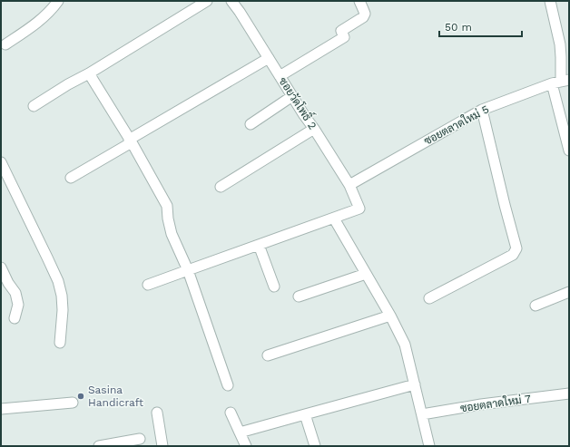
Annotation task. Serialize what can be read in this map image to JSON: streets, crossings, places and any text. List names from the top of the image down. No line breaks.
{"streets":{"street":["ซอยวัดโพธิ์ 2","ซอยตลาดใหม่ 5","ซอยตลาดใหม่ 7"]},"crossings":[["ซอยวัดโพธิ์ 2","ซอยตลาดใหม่ 5"]],"places":["Sasina Handicraft"],"scale_bar":"50 m"}
